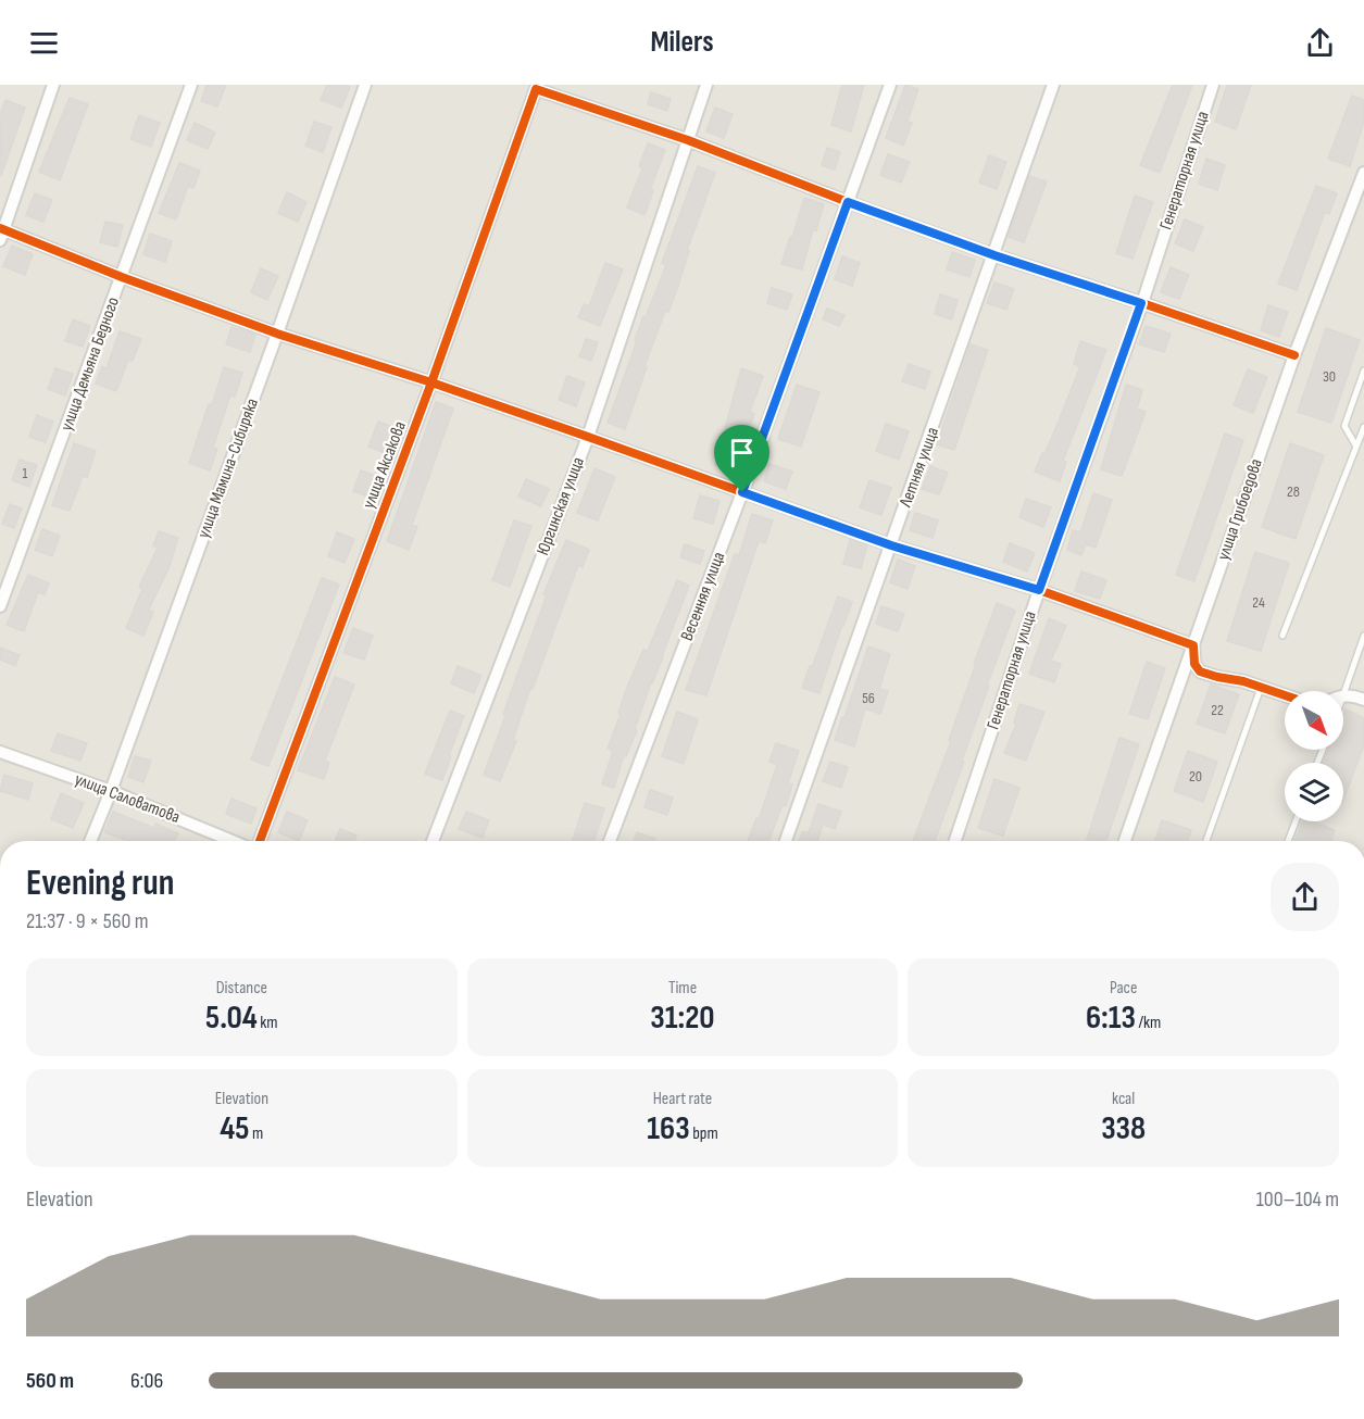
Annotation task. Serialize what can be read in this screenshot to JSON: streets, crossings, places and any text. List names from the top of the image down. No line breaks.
{"streets":{"street":["Генераторная улица","улица Демьяна Бедного","улица Аксакова","Летняя улица","улица Мамина-Сибиряка","Юргинская улица","улица Грибоедова","Весенняя улица","улица Саловатова"]},"crossings":[["улица Аксакова","Юргинская улица"],["улица Мамина-Сибиряка","улица Саловатова"]],"house_numbers":["30","1","28","24","56","22","20"],"north":"bottom right","page":{"header":"Milers","heading":["Evening run","21:37 · 9 × 560 m"],"stats":[["Distance","5.04 km"],["Time","31:20"],["Pace","6:13 /km"],["Elevation","45 m"],["Heart rate","163 bpm"],["kcal","338"]],"chart":["Elevation","100–104 m"],"list":[{"name":"560 m","note":"6:06"}]}}
